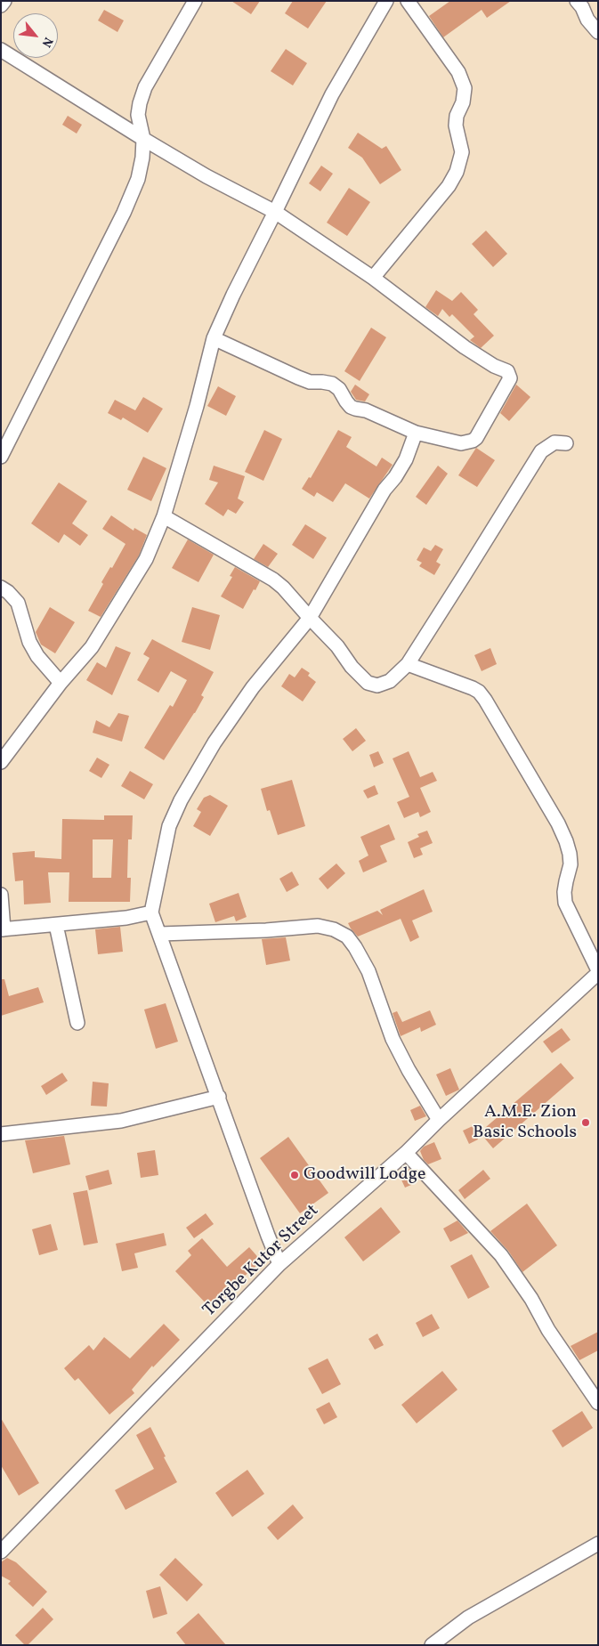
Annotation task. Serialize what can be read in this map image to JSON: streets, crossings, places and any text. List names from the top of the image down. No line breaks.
{"streets":{"street":["Torgbe Kutor Street"]},"places":["A.M.E. Zion Basic Schools","Goodwill Lodge"],"north":"bottom right"}
